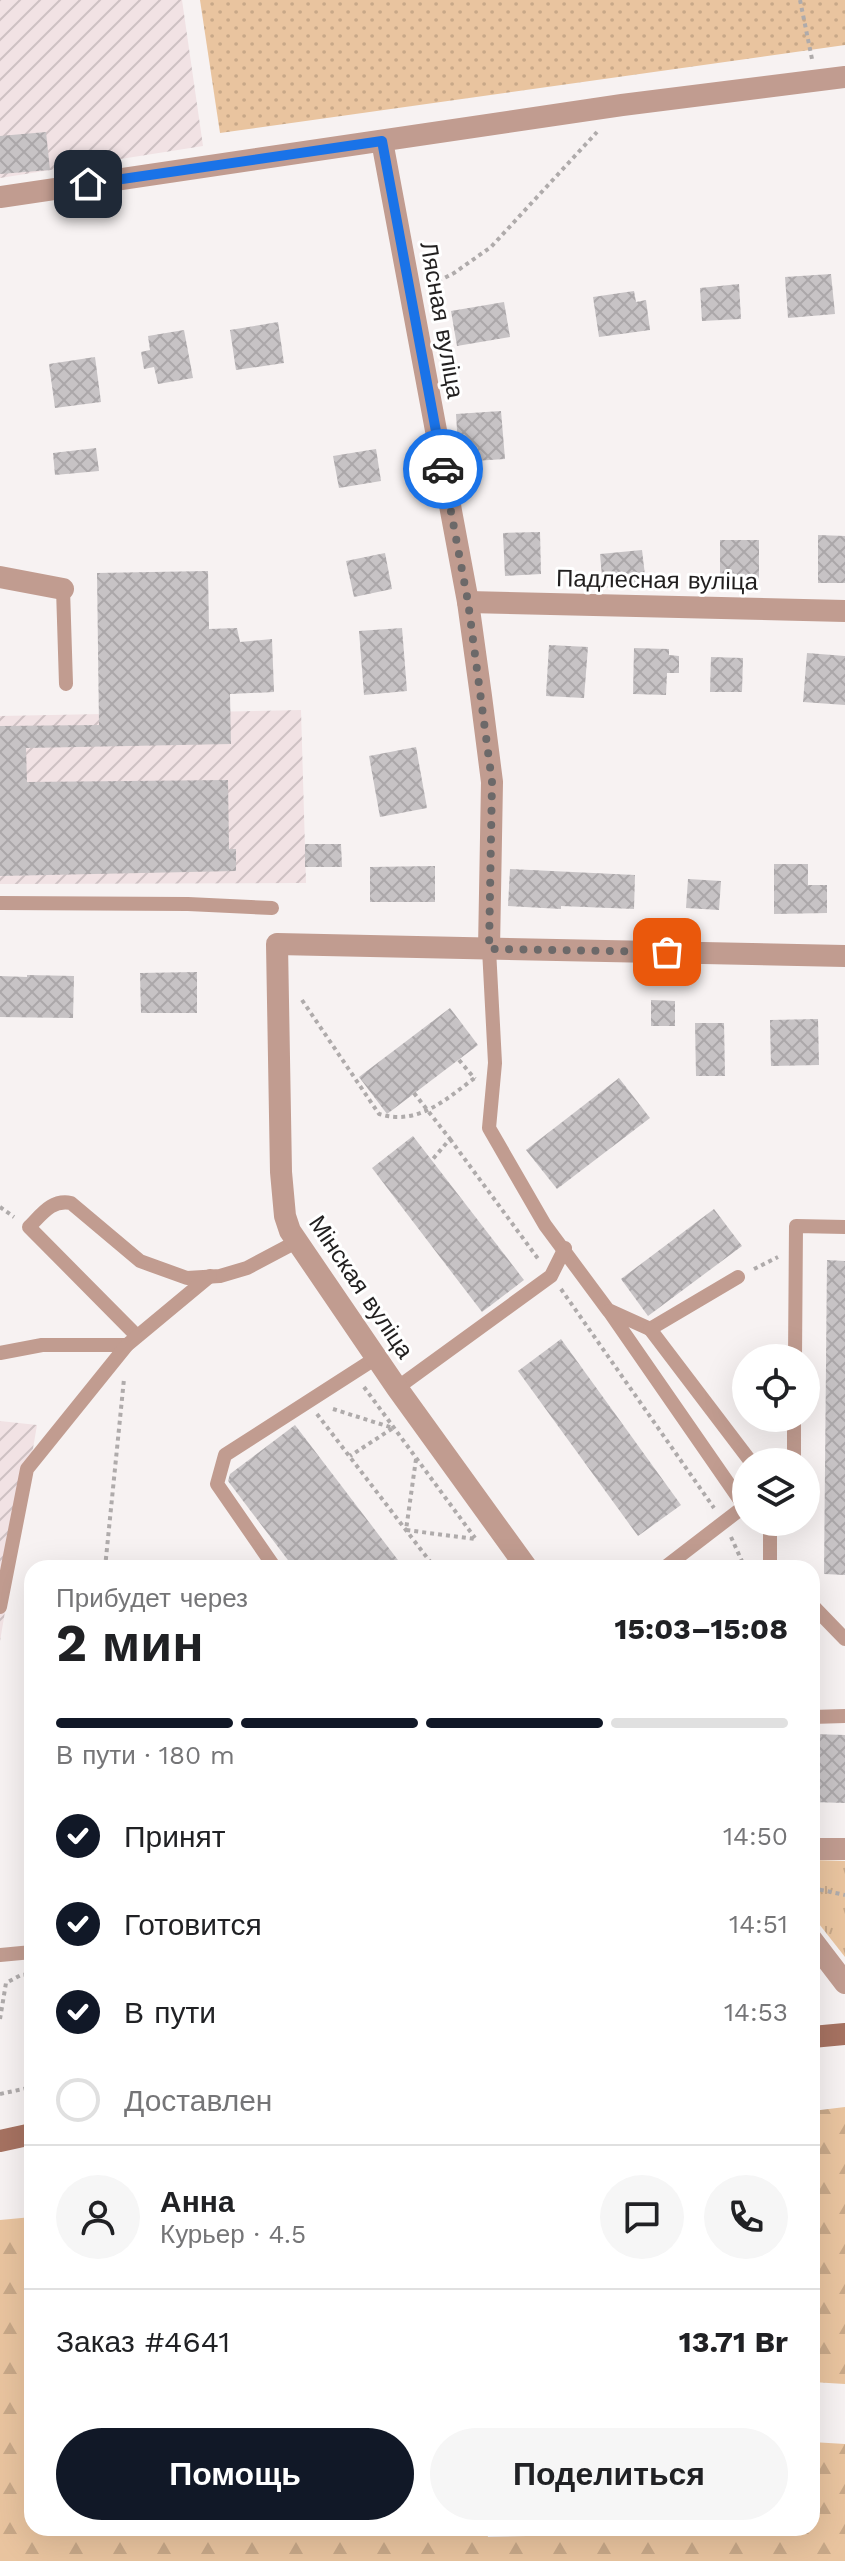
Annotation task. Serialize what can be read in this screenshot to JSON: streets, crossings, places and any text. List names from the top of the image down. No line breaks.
{"streets":{"street":["Лясная вуліца","Падлесная вуліца","Мінская вуліца"]},"crossings":[["Лясная вуліца","Падлесная вуліца"],["Лясная вуліца","Мінская вуліца"]],"page":{"heading":["2 мин","Прибудет через","15:03–15:08"],"panel":["Анна","Курьер · 4.5","Заказ #4641","13.71 Br"],"bar":"В пути · 180 m","list":[["Принят","14:50"],["Готовится","14:51"],["В пути","14:53"],"Доставлен"],"buttons":["Помощь","Поделиться"]}}
